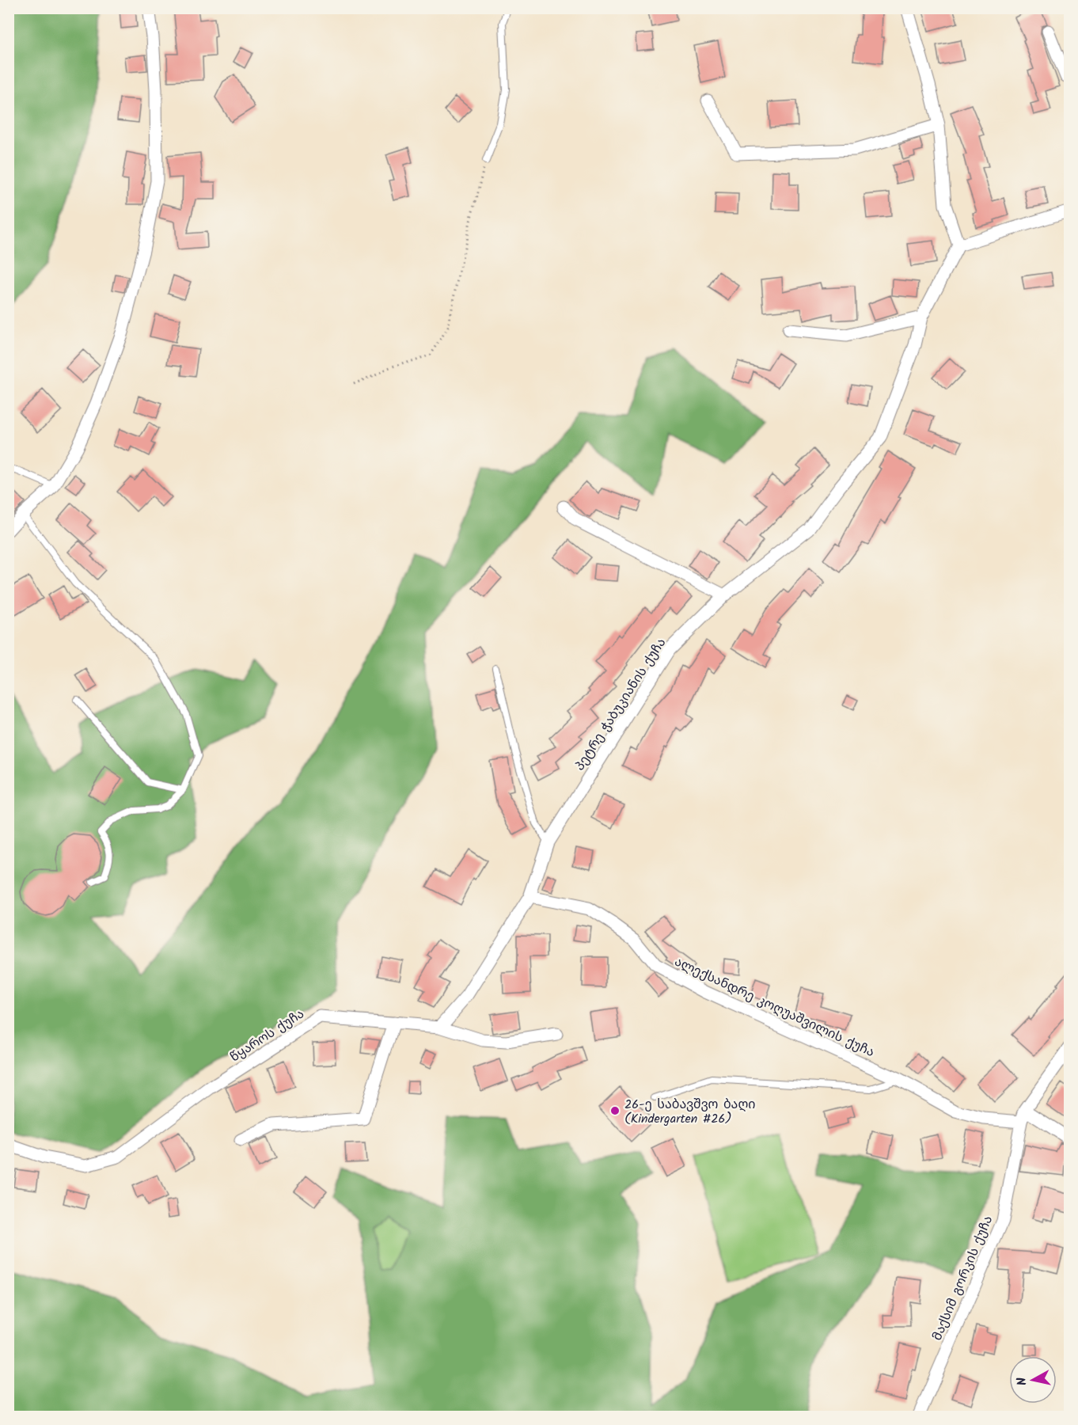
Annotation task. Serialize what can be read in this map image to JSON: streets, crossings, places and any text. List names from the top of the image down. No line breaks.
{"streets":{"street":["პეტრე ჭაბუკიანის ქუჩა","ალექსანდრე კოღუაშვილის ქუჩა","წყაროს ქუჩა","მაქსიმ გორკის ქუჩა"]},"crossings":[["პეტრე ჭაბუკიანის ქუჩა","ალექსანდრე კოღუაშვილის ქუჩა"],["ალექსანდრე კოღუაშვილის ქუჩა","მაქსიმ გორკის ქუჩა"]],"places":["26-ე საბავშვო ბაღი (Kindergarten #26)"],"north":"left"}
